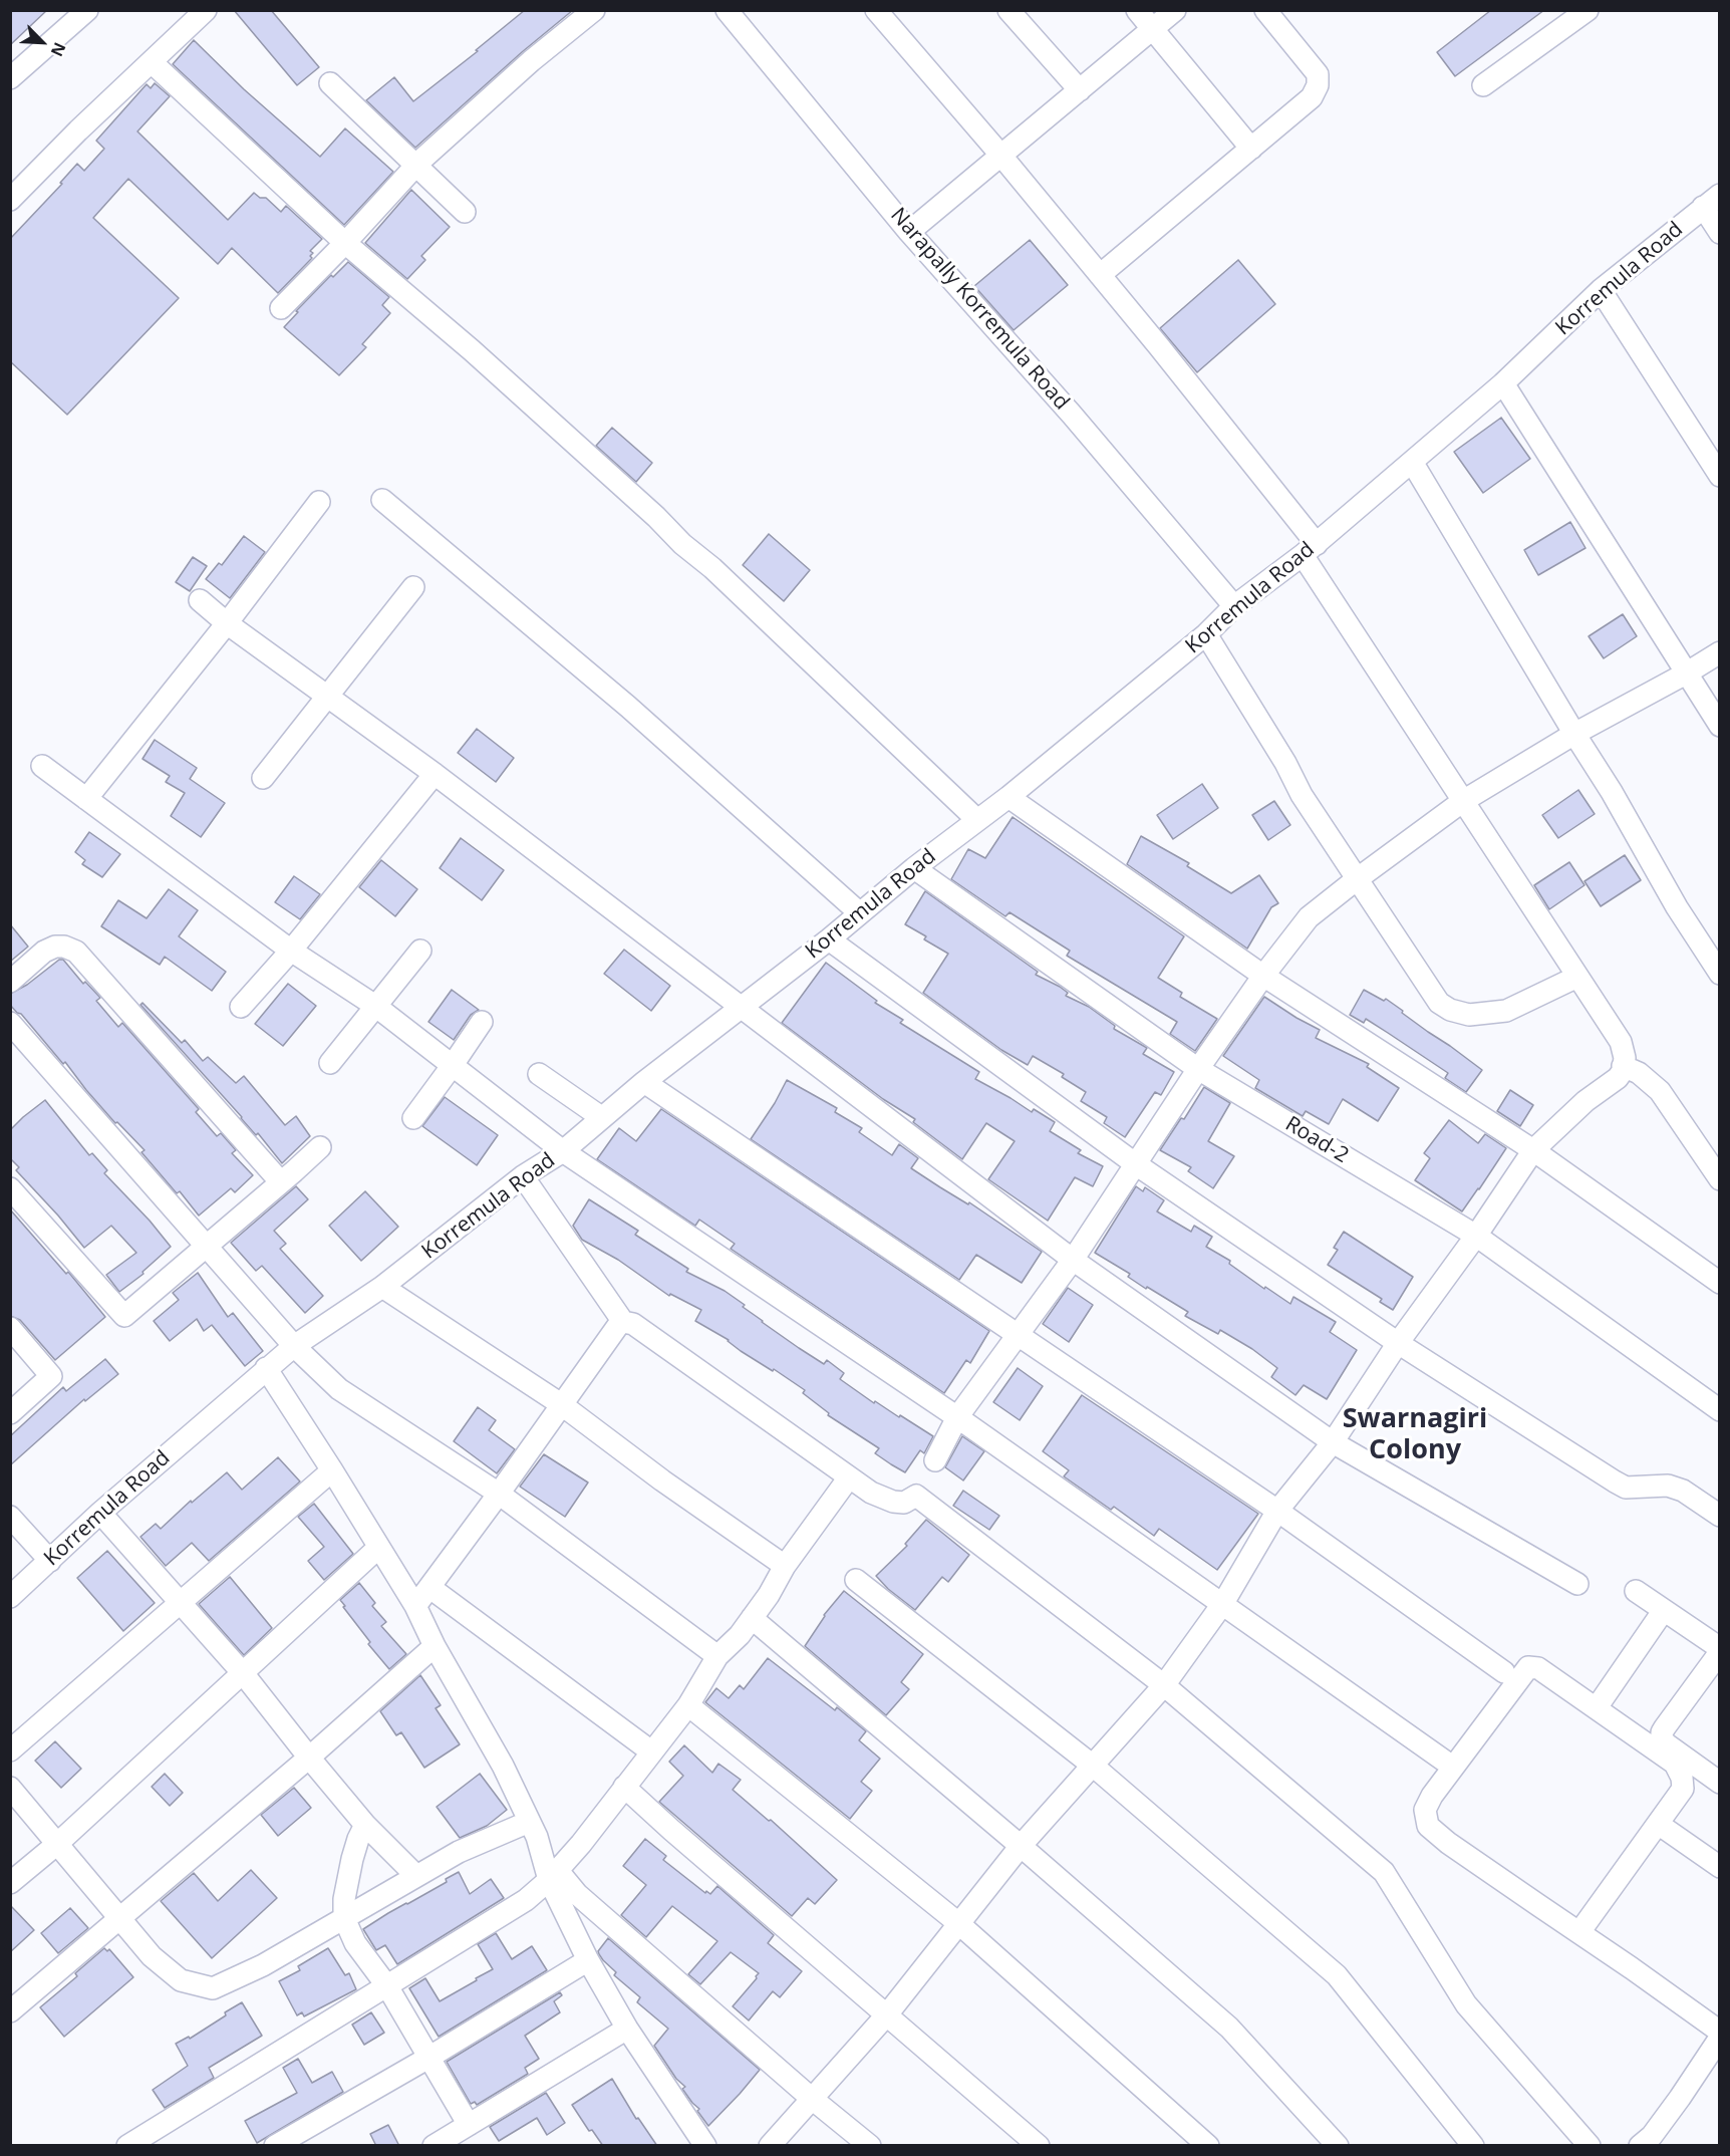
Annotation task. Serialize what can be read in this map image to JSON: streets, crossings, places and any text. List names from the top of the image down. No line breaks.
{"streets":{"street":["Korremula Road","Narapally Korremula Road","Road-2"]},"crossings":[["Korremula Road","Narapally Korremula Road"],["Korremula Road","Road-2"]],"districts":["Swarnagiri Colony"],"north":"bottom right"}
